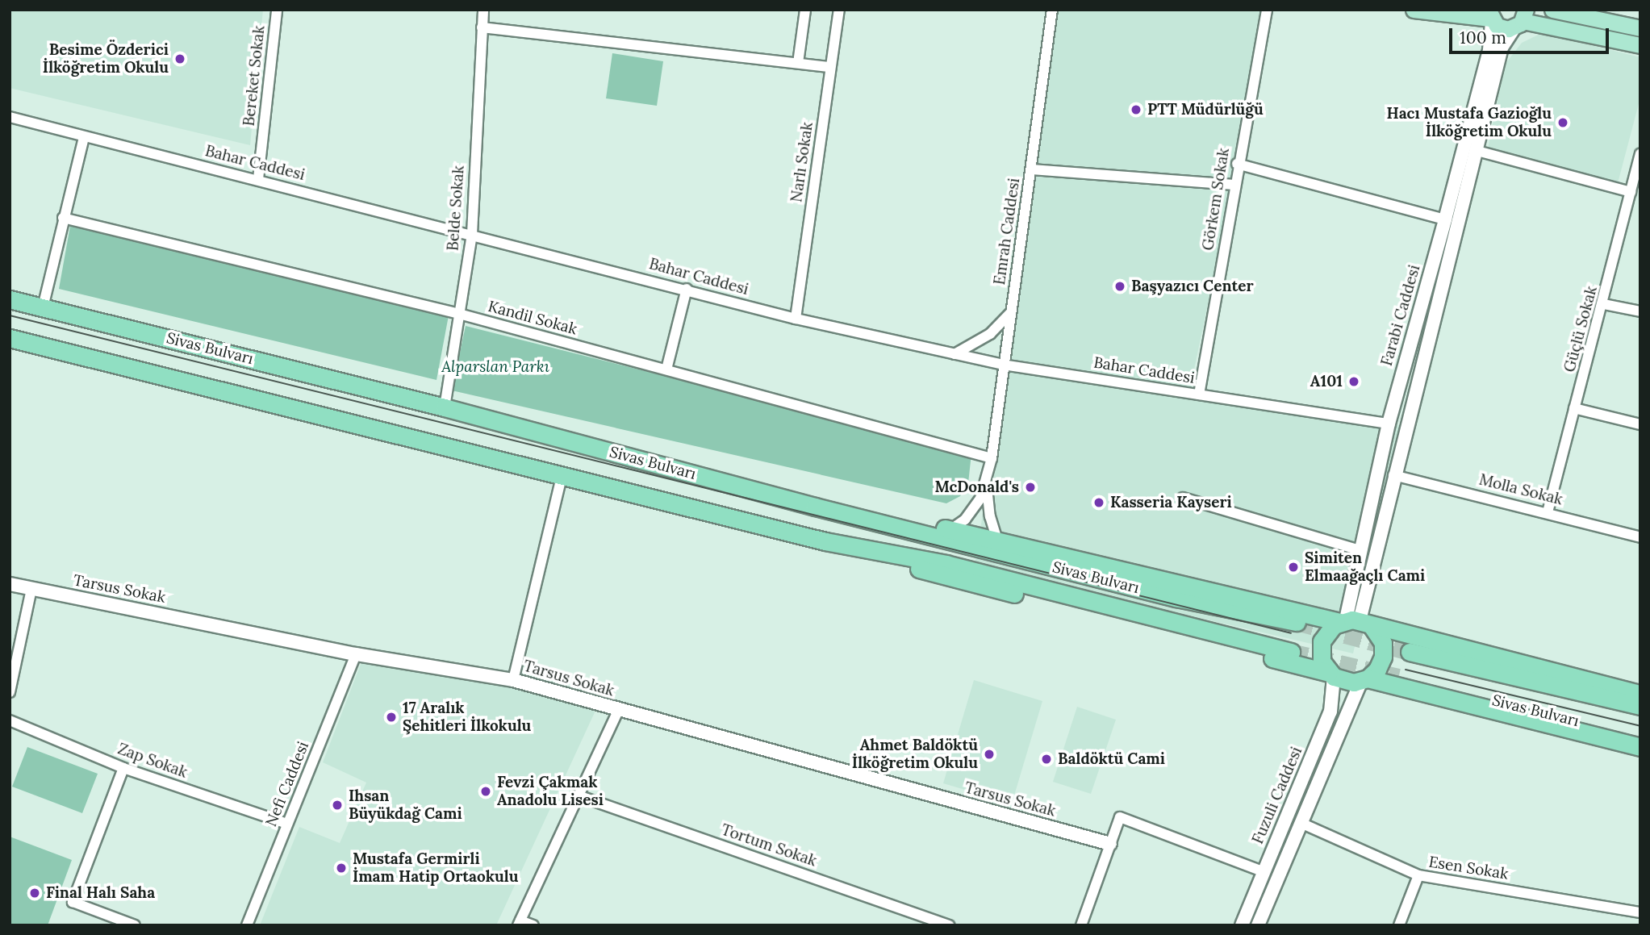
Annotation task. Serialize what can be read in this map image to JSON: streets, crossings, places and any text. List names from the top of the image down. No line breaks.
{"streets":{"highway":["Sivas Bulvarı"],"street":["Bereket Sokak","Narlı Sokak","Bahar Caddesi","Görkem Sokak","Belde Sokak","Emrah Caddesi","Farabi Caddesi","Kandil Sokak","Güçlü Sokak","Molla Sokak","Tarsus Sokak","Zap Sokak","Nefi Caddesi","Fuzuli Caddesi","Tortum Sokak","Esen Sokak"]},"crossings":[["Bereket Sokak","Bahar Caddesi"],["Narlı Sokak","Bahar Caddesi"],["Bahar Caddesi","Görkem Sokak"],["Bahar Caddesi","Belde Sokak"],["Bahar Caddesi","Emrah Caddesi"],["Bahar Caddesi","Farabi Caddesi"],["Belde Sokak","Kandil Sokak"],["Belde Sokak","Sivas Bulvarı"],["Emrah Caddesi","Kandil Sokak"],["Farabi Caddesi","Molla Sokak"],["Farabi Caddesi","Fuzuli Caddesi"],["Güçlü Sokak","Molla Sokak"],["Tarsus Sokak","Nefi Caddesi"],["Zap Sokak","Nefi Caddesi"],["Fuzuli Caddesi","Esen Sokak"]],"parks":["Alparslan Parkı"],"places":["Besime Özderici İlköğretim Okulu","PTT Müdürlüğü","Hacı Mustafa Gazioğlu İlköğretim Okulu","Başyazıcı Center","A101","McDonald's","Kasseria Kayseri","Simiten Elmaağaçlı Cami","17 Aralık Şehitleri İlkokulu","Ahmet Baldöktü İlköğretim Okulu","Baldöktü Cami","Fevzi Çakmak Anadolu Lisesi","Ihsan Büyükdağ Cami","Mustafa Germirli İmam Hatip Ortaokulu","Final Halı Saha"],"scale_bar":"100 m"}
